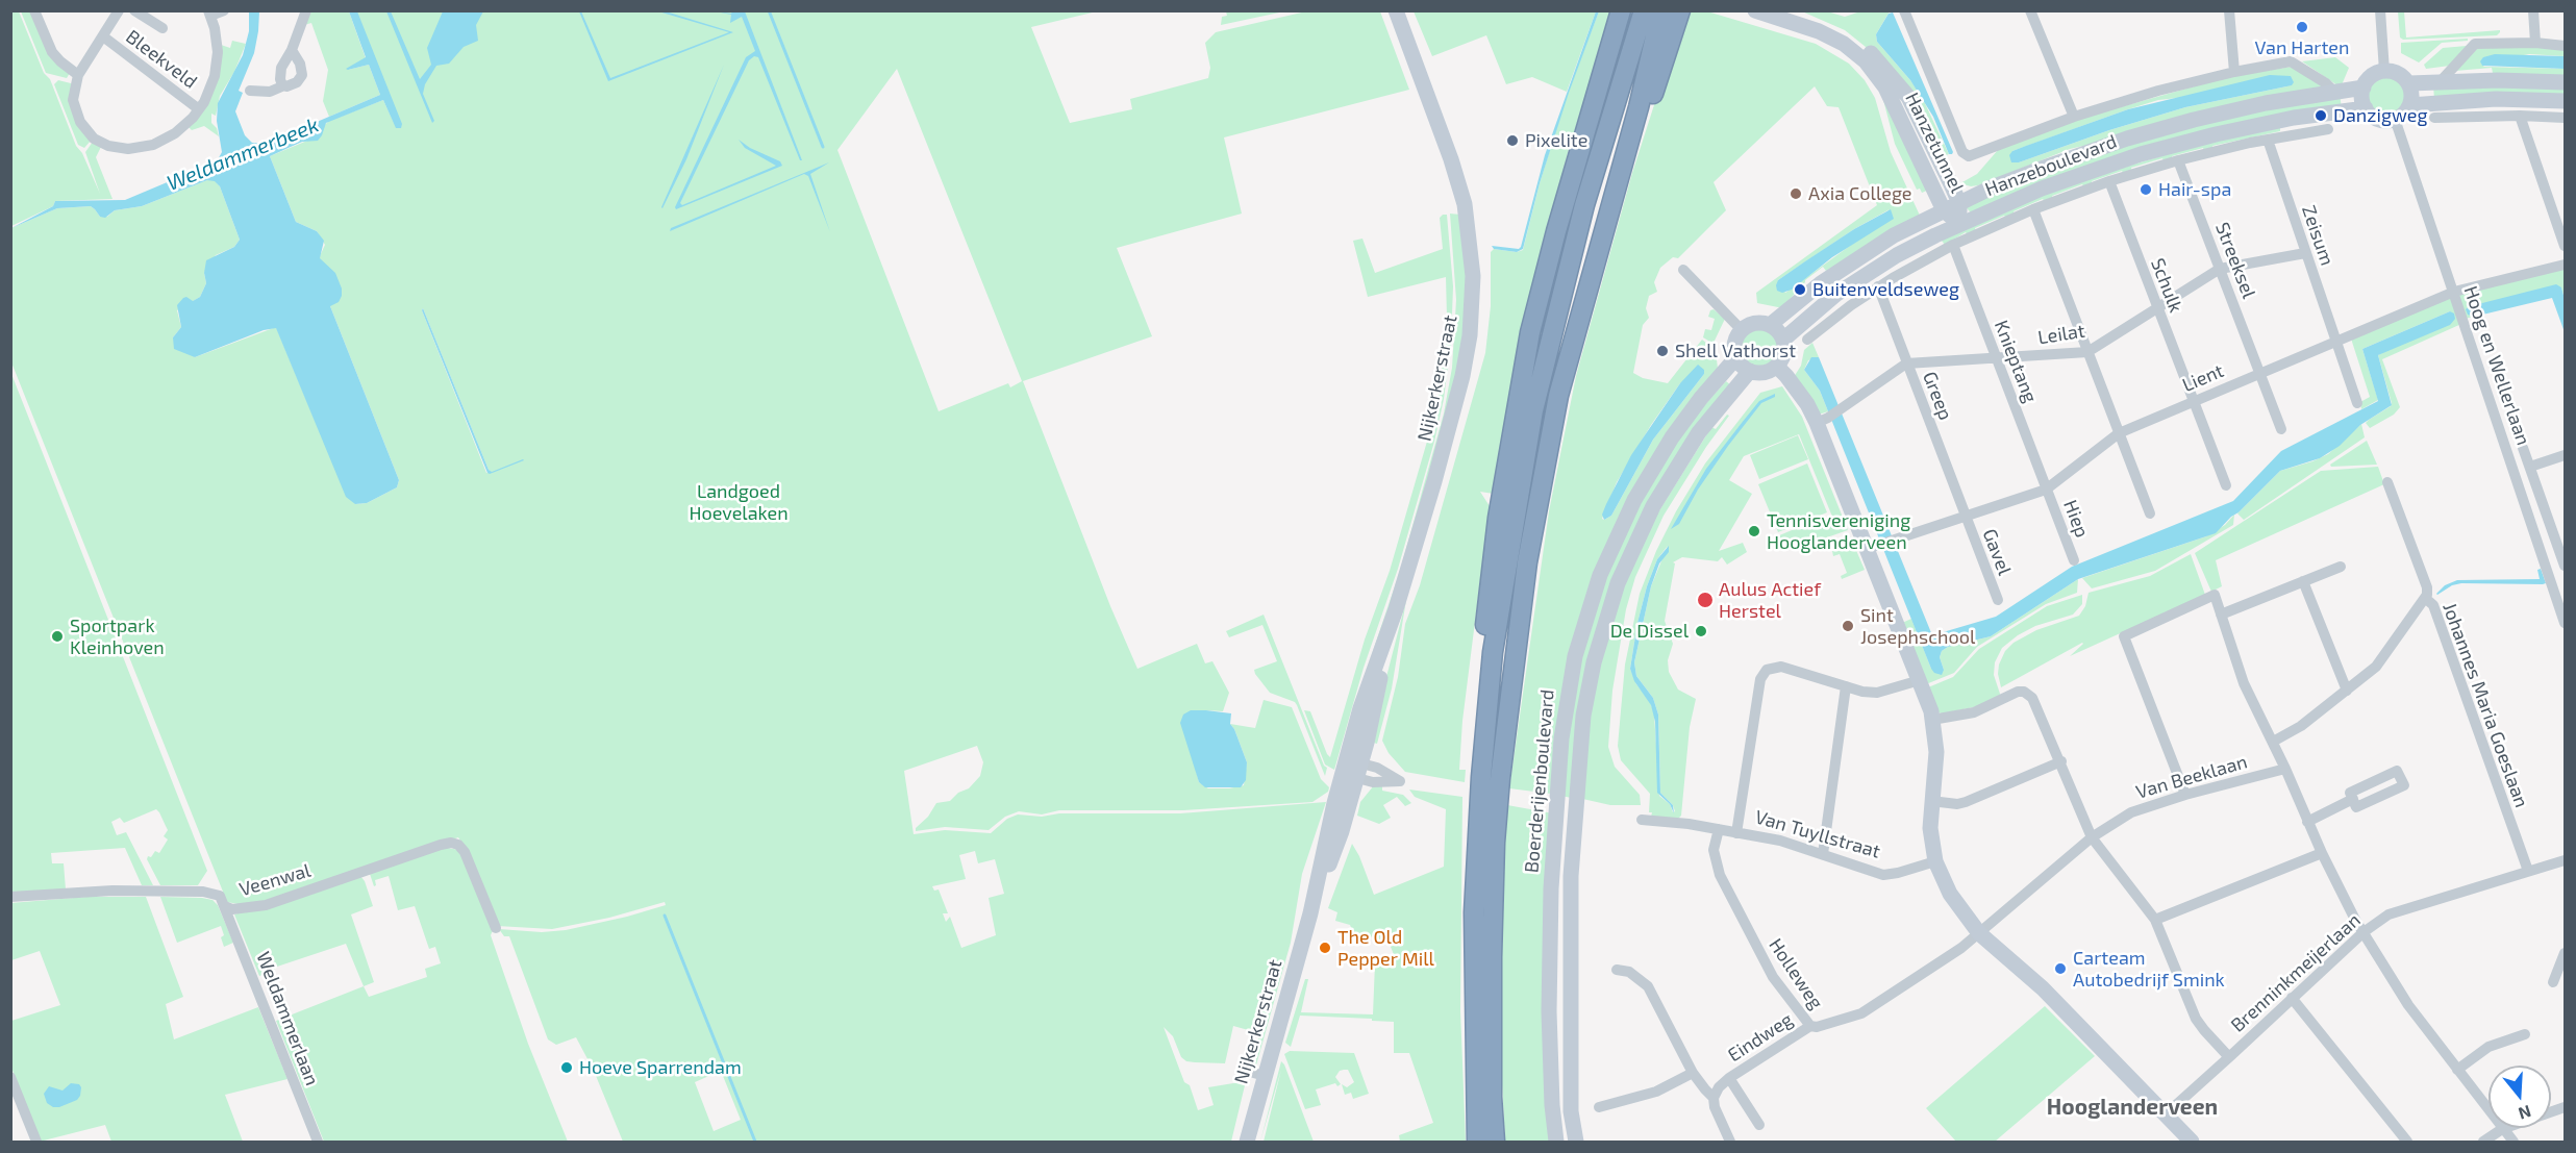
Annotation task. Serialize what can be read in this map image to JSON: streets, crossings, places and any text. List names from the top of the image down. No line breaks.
{"streets":{"main road":["Hanzetunnel","Hanzeboulevard","Nijkerkerstraat","Boerderijenboulevard"],"street":["Bleekveld","Zeisum","Streeksel","Schulk","Leilat","Knieptang","Hoog en Wellerlaan","Lient","Greep","Hiep","Gavel","Johannes Maria Goeslaan","Van Beeklaan","Van Tuyllstraat","Veenwal","Brenninkmeijerlaan","Holleweg","Weldammerlaan","Eindweg"]},"crossings":[["Hanzetunnel","Hanzeboulevard"],["Hanzeboulevard","Zeisum"],["Hanzeboulevard","Streeksel"],["Hanzeboulevard","Schulk"],["Hanzeboulevard","Knieptang"],["Hanzeboulevard","Hoog en Wellerlaan"],["Hanzeboulevard","Greep"],["Hanzeboulevard","Boerderijenboulevard"],["Zeisum","Leilat"],["Zeisum","Lient"],["Streeksel","Leilat"],["Streeksel","Lient"],["Schulk","Leilat"],["Schulk","Lient"],["Leilat","Knieptang"],["Leilat","Greep"],["Knieptang","Lient"],["Knieptang","Hiep"],["Hoog en Wellerlaan","Lient"],["Lient","Greep"],["Lient","Hiep"],["Lient","Gavel"],["Greep","Gavel"],["Johannes Maria Goeslaan","Brenninkmeijerlaan"],["Van Beeklaan","Holleweg"],["Van Tuyllstraat","Holleweg"],["Veenwal","Weldammerlaan"],["Holleweg","Eindweg"]],"districts":["Hooglanderveen"],"water":["Weldammerbeek"],"parks":["Landgoed Hoevelaken"],"places":["Van Harten","Danzigweg","Pixelite","Hair-spa","Axia College","Buitenveldseweg","Shell Vathorst","Tennisvereniging Hooglanderveen","Aulus Actief Herstel","Sint Josephschool","De Dissel","Sportpark Kleinhoven","The Old Pepper Mill","Carteam Autobedrijf Smink","Hoeve Sparrendam"],"north":"bottom"}
